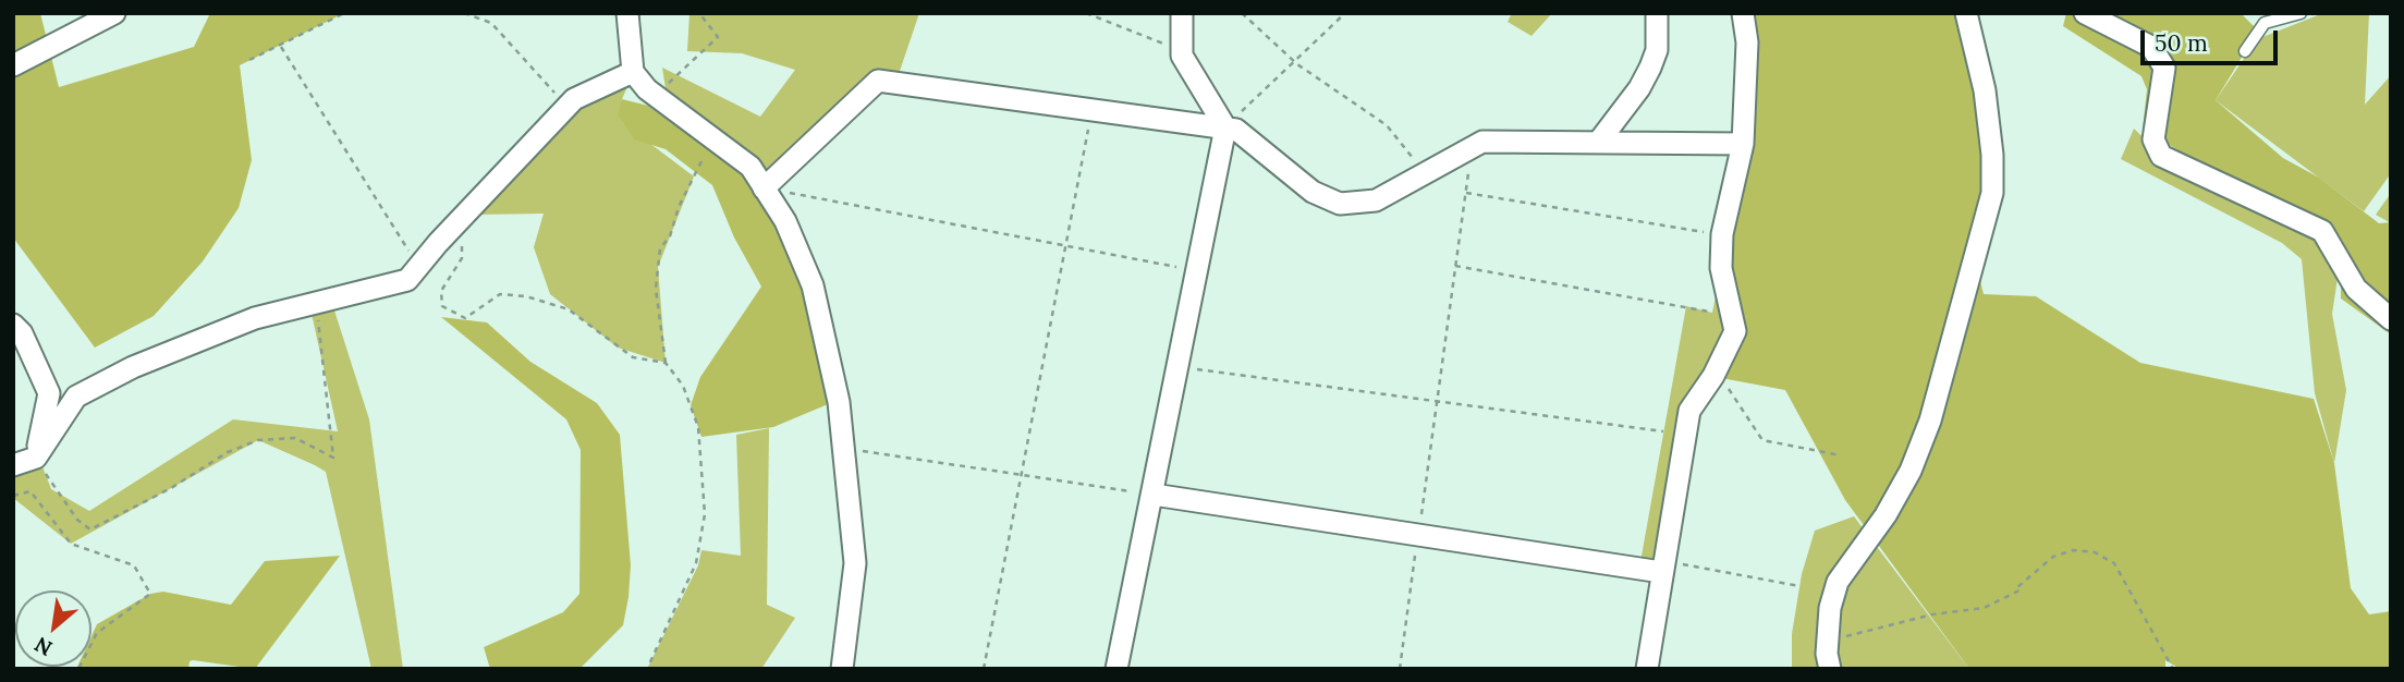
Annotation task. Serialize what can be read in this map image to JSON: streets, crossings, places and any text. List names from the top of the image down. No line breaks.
{"scale_bar":"50 m","north":"bottom left"}
